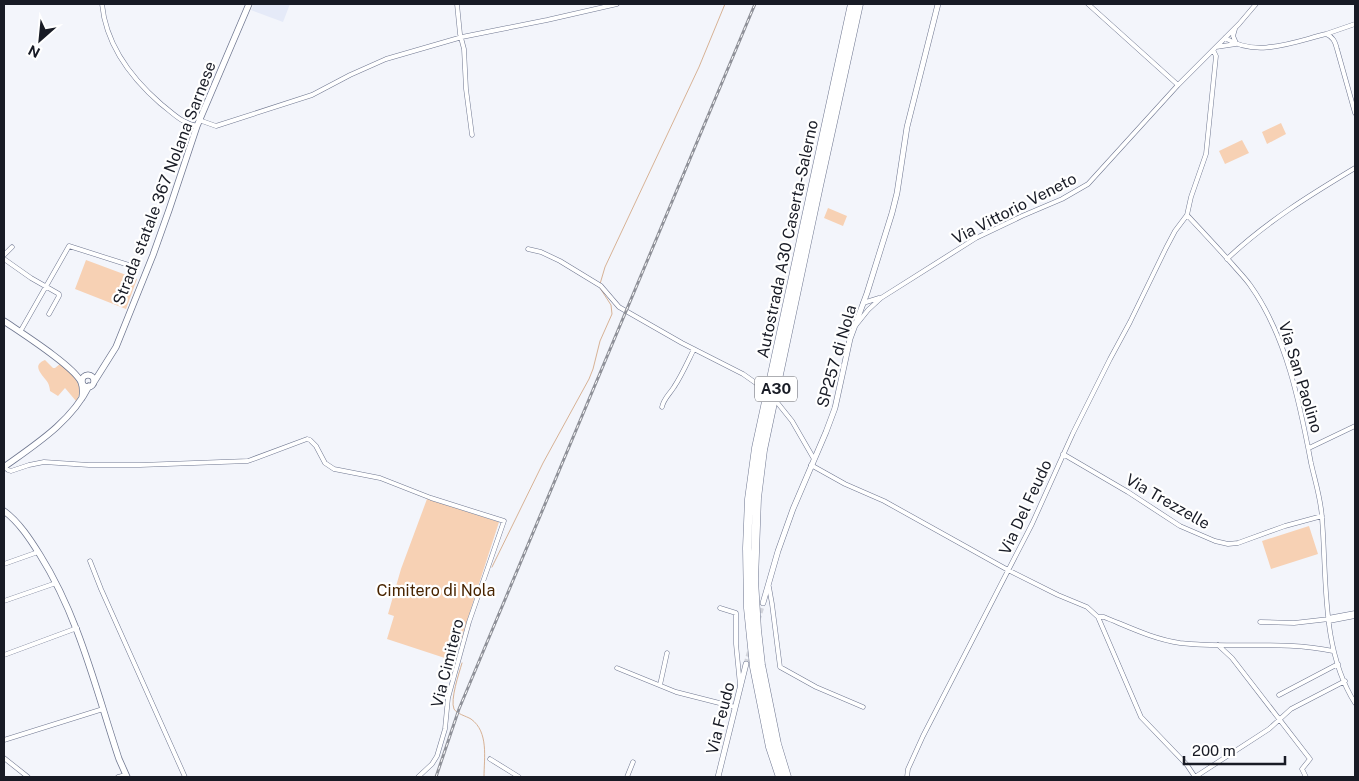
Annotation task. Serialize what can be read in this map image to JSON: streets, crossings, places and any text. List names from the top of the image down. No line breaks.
{"streets":{"highway":["Autostrada A30 Caserta-Salerno","A30"],"main road":["Strada statale 367 Nolana Sarnese"],"street":["Via Vittorio Veneto","SP257 di Nola","Via San Paolino","Via Trezzelle","Via Del Feudo","Via Cimitero","Via Feudo"]},"crossings":[["Via Vittorio Veneto","SP257 di Nola"],["Via San Paolino","Via Trezzelle"],["Via Trezzelle","Via Del Feudo"]],"parks":["Cimitero di Nola"],"scale_bar":"200 m","north":"bottom left"}
